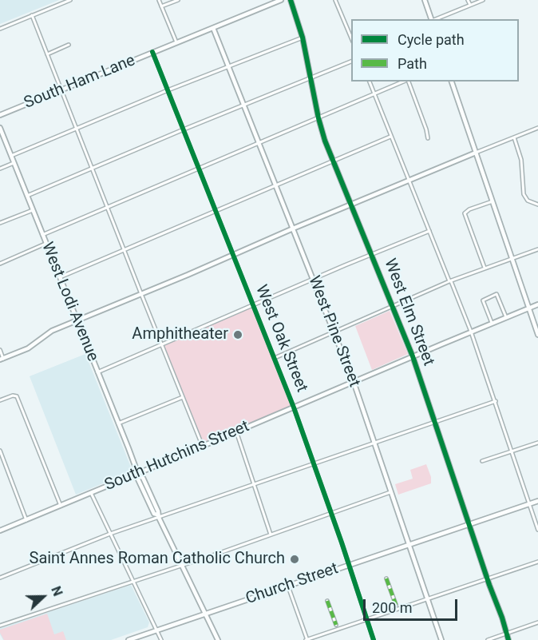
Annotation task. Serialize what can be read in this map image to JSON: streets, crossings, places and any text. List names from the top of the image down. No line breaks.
{"streets":{"street":["South Ham Lane","West Lodi Avenue","West Elm Street","West Pine Street","West Oak Street","South Hutchins Street","Church Street"]},"crossings":[["South Ham Lane","West Pine Street"],["South Ham Lane","West Oak Street"],["West Lodi Avenue","South Hutchins Street"],["West Lodi Avenue","Church Street"],["West Elm Street","South Hutchins Street"],["West Elm Street","Church Street"],["West Pine Street","South Hutchins Street"],["West Pine Street","Church Street"],["West Oak Street","South Hutchins Street"],["West Oak Street","Church Street"]],"places":["Amphitheater","Saint Annes Roman Catholic Church"],"legend":["Cycle path","Path"],"scale_bar":"200 m","north":"right"}
